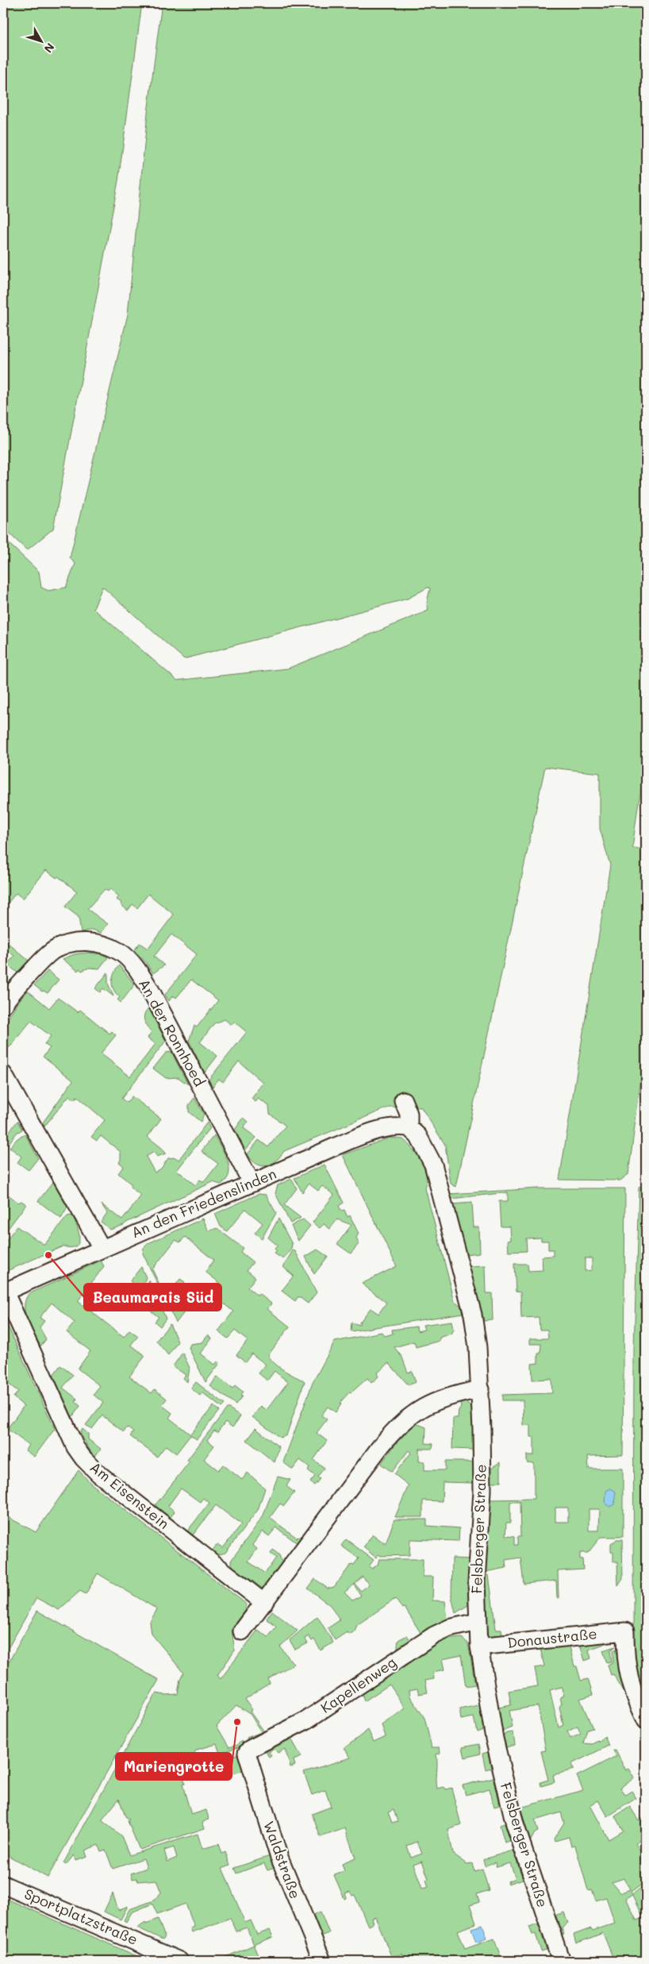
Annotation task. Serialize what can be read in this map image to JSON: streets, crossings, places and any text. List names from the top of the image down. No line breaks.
{"streets":{"street":["An der Ronnhoed","An den Friedenslinden","Am Eisenstein","Felsberger Straße","Donaustraße","Kapellenweg","Waldstraße","Sportplatzstraße"]},"crossings":[["An der Ronnhoed","An den Friedenslinden"],["An den Friedenslinden","Am Eisenstein"],["An den Friedenslinden","Felsberger Straße"],["Felsberger Straße","Donaustraße"],["Felsberger Straße","Kapellenweg"],["Kapellenweg","Waldstraße"]],"places":["Beaumarais Süd","Mariengrotte"],"north":"bottom right"}
